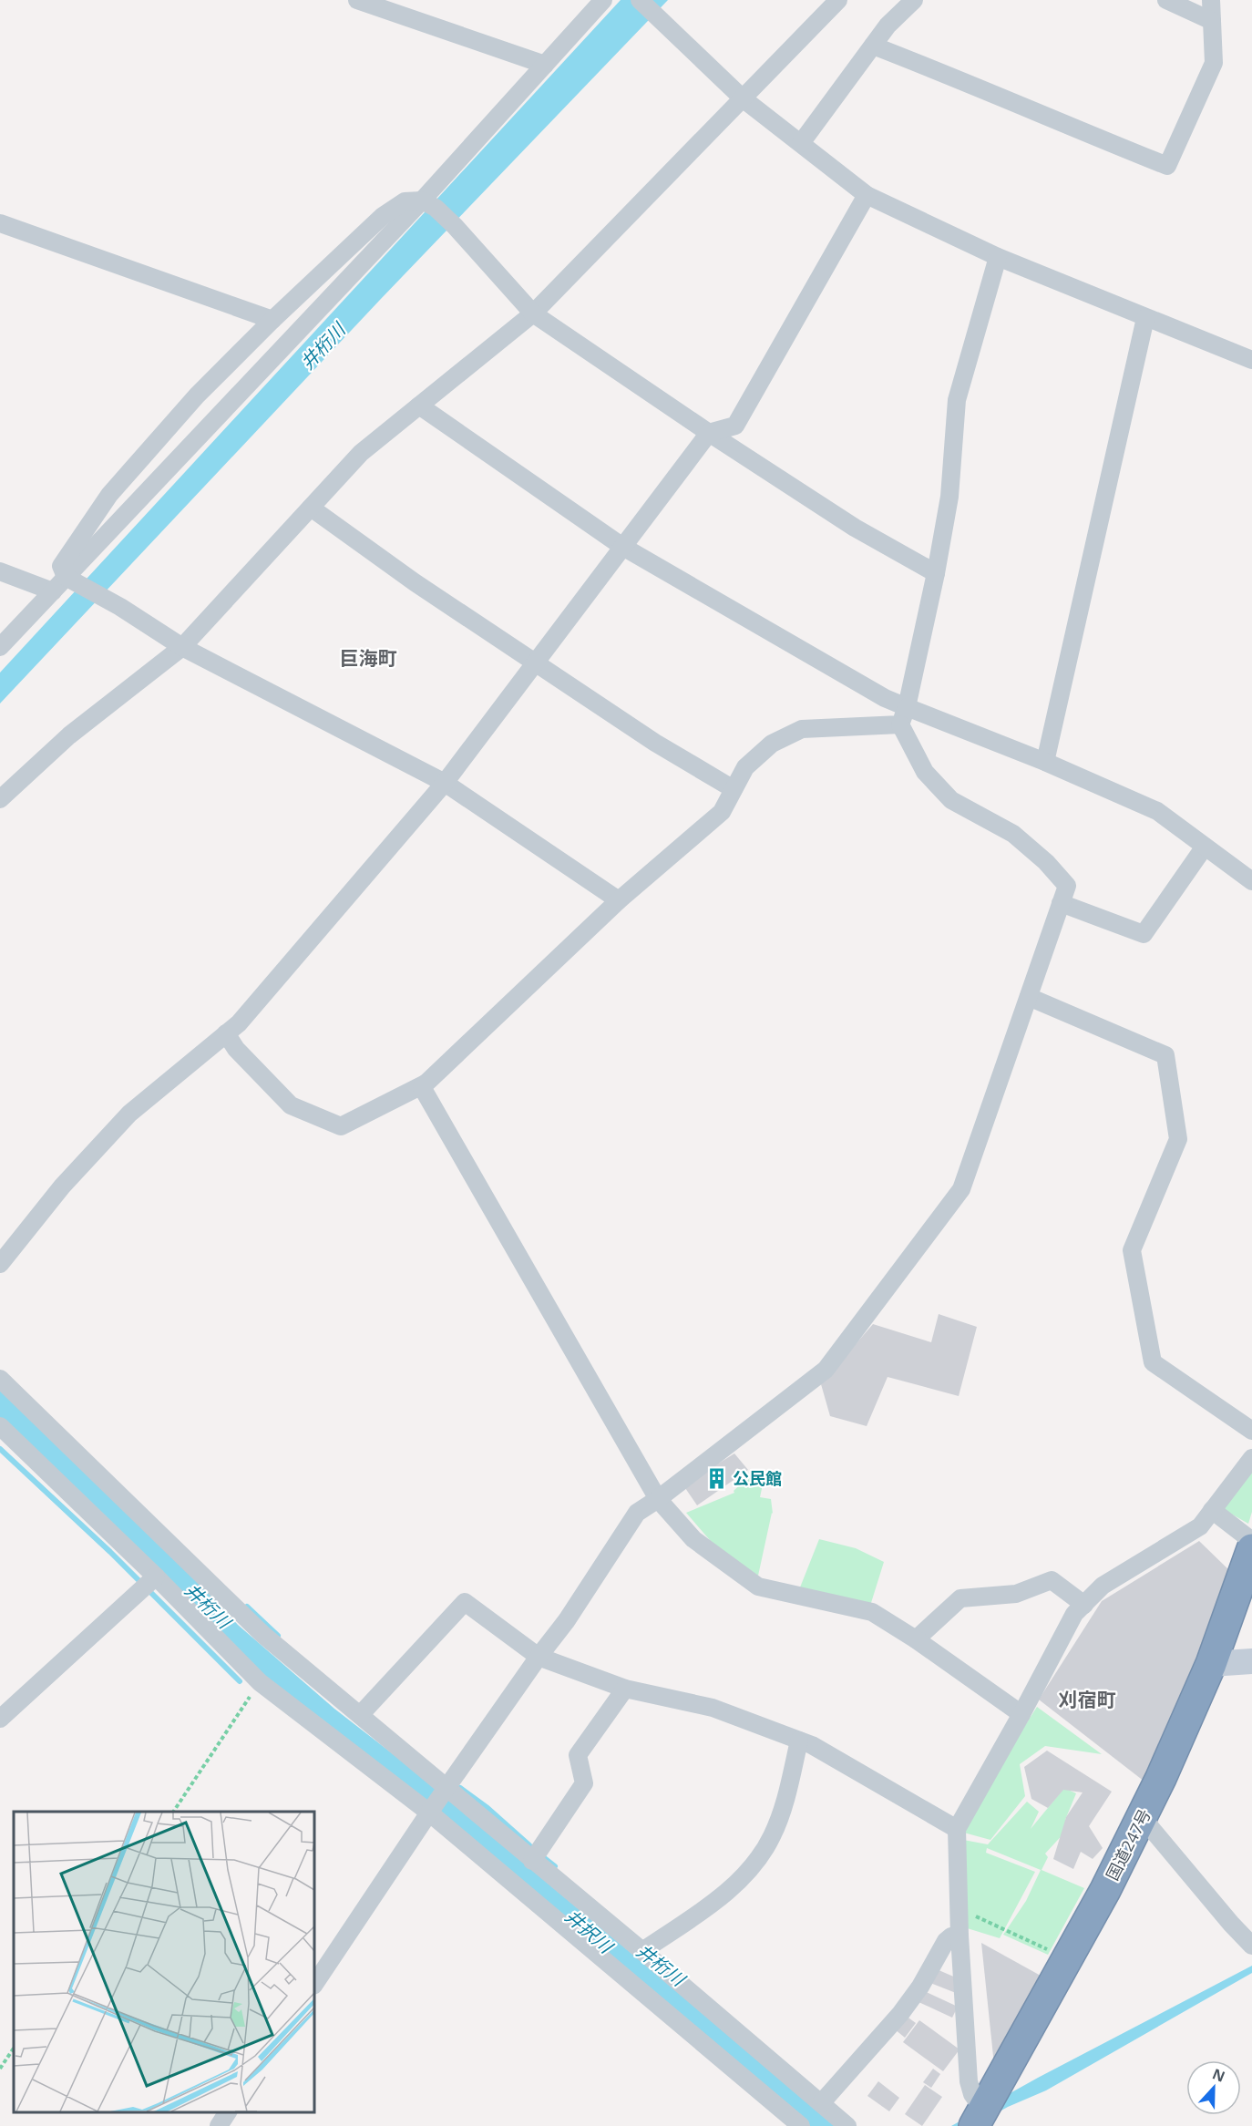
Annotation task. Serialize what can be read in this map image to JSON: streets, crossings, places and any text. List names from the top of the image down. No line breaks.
{"streets":{"highway":["国道247号"]},"districts":["巨海町","刈宿町"],"water":["井桁川","井択川"],"places":{"building":["公民館"]},"north":"top"}
